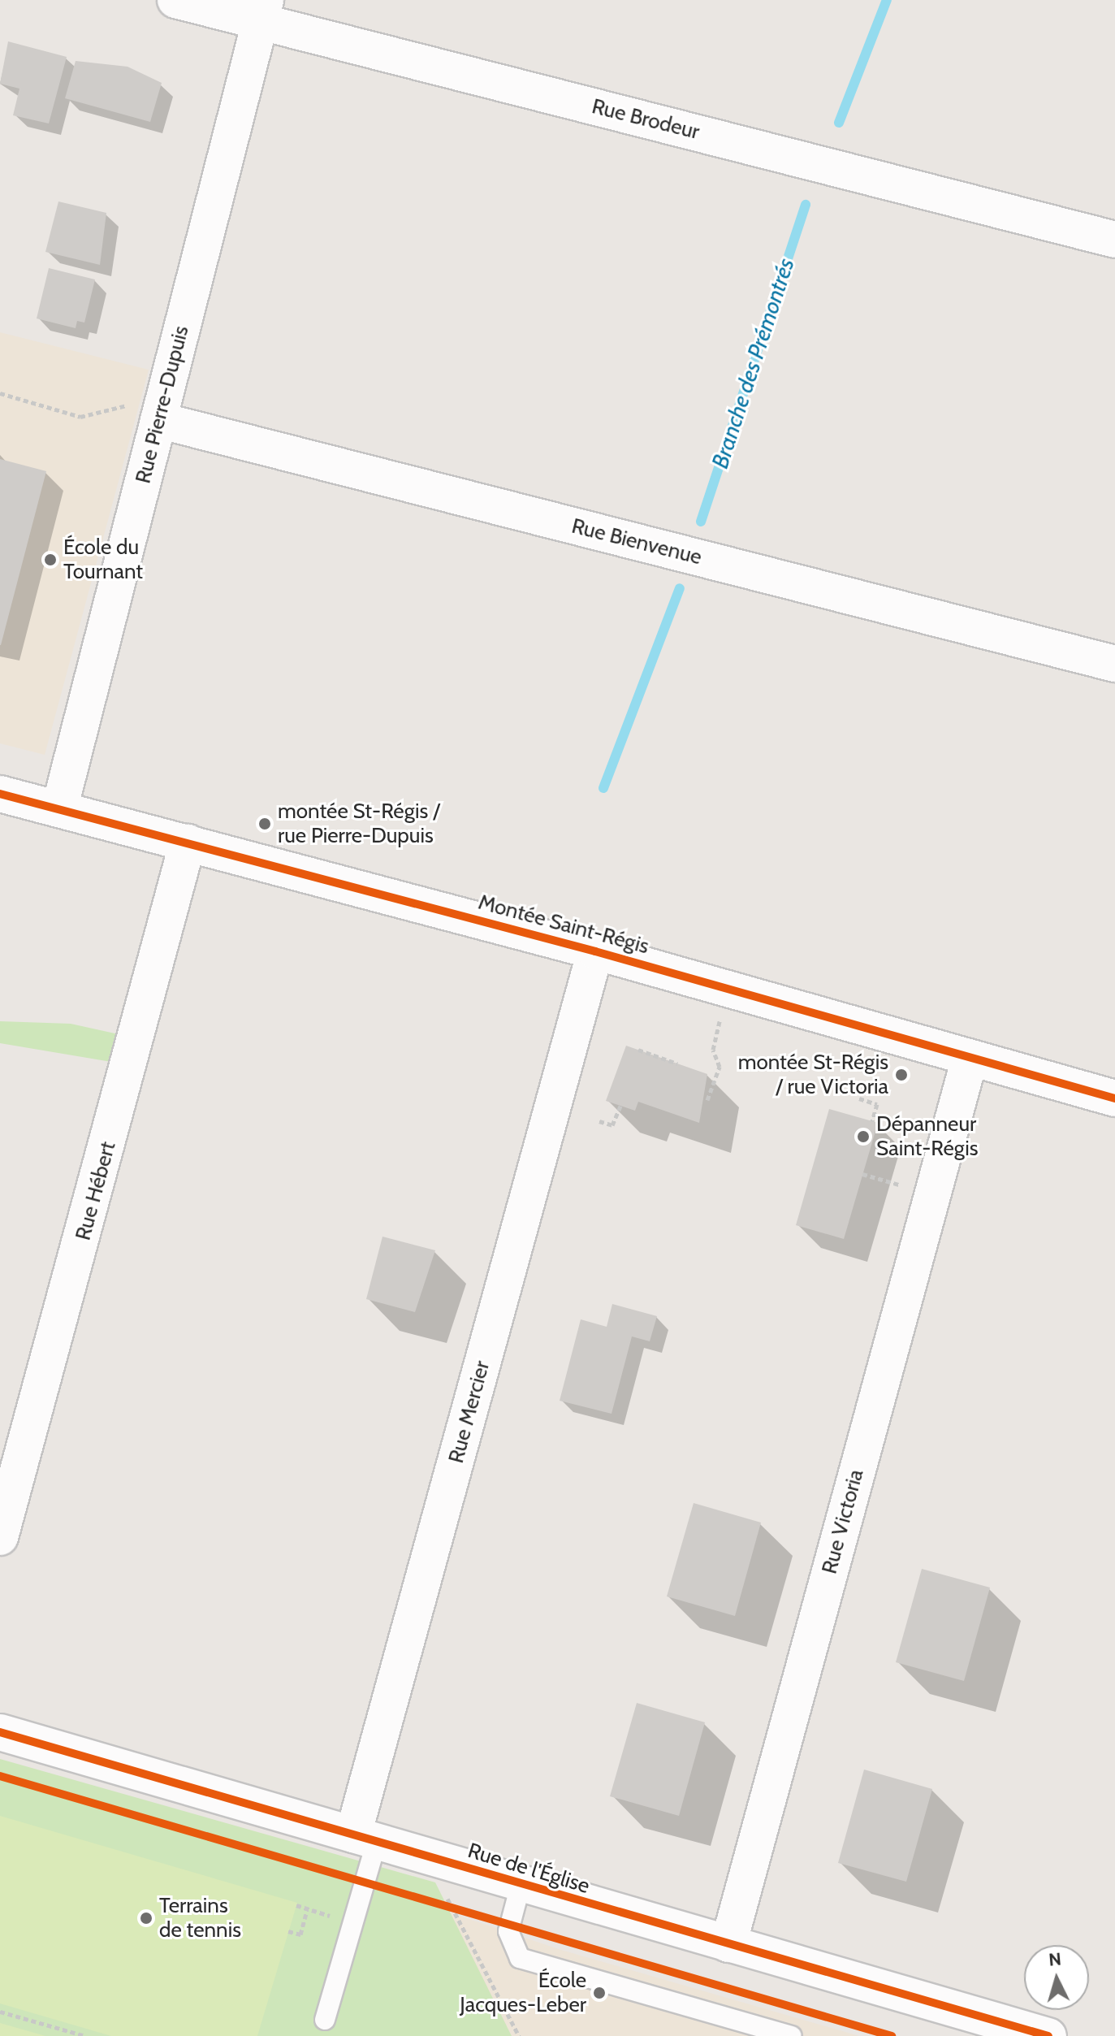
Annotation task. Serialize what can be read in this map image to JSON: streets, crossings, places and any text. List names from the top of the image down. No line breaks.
{"streets":{"street":["Rue Brodeur","Rue Pierre-Dupuis","Rue Bienvenue","Montée Saint-Régis","Rue Hébert","Rue Mercier","Rue Victoria","Rue de l'Église"]},"crossings":[["Rue Brodeur","Rue Pierre-Dupuis"],["Rue Pierre-Dupuis","Rue Bienvenue"],["Rue Pierre-Dupuis","Montée Saint-Régis"],["Montée Saint-Régis","Rue Hébert"],["Montée Saint-Régis","Rue Mercier"],["Montée Saint-Régis","Rue Victoria"],["Rue Mercier","Rue de l'Église"],["Rue Victoria","Rue de l'Église"]],"water":["Branche des Prémontrés"],"places":["École du Tournant","montée St-Régis / rue Pierre-Dupuis","montée St-Régis / rue Victoria","Dépanneur Saint-Régis","Terrains de tennis","École Jacques-Leber"],"north":"top"}
